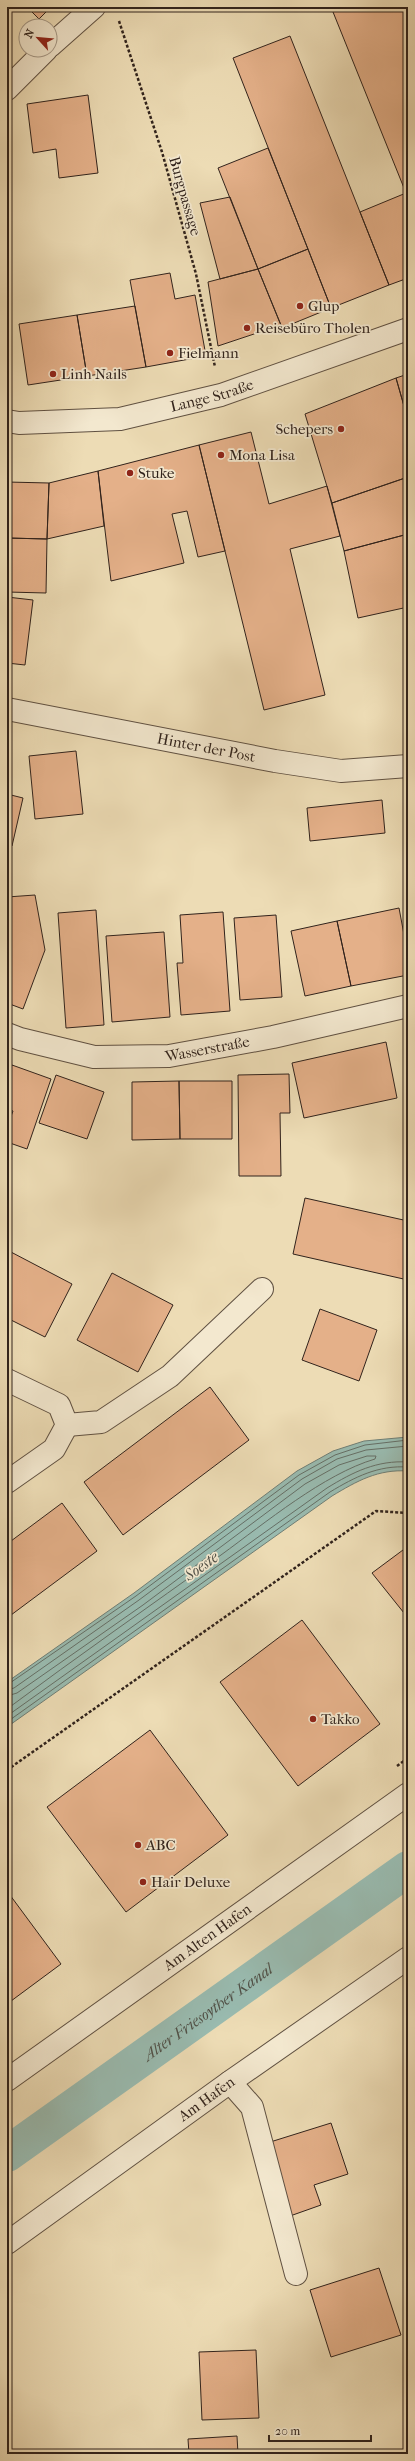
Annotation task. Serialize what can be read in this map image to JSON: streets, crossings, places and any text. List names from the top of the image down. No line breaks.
{"streets":{"street":["Lange Straße","Hinter der Post","Wasserstraße","Am Alten Hafen","Am Hafen"],"path":["Burgpassage"]},"crossings":[["Burgpassage","Lange Straße"]],"water":["Soeste","Alter Friesoyther Kanal"],"places":["Glup","Reisebüro Tholen","Fielmann","Linh Nails","Schepers","Mona Lisa","Stuke","Takko","ABC","Hair Deluxe"],"scale_bar":"20 m","north":"top left"}
